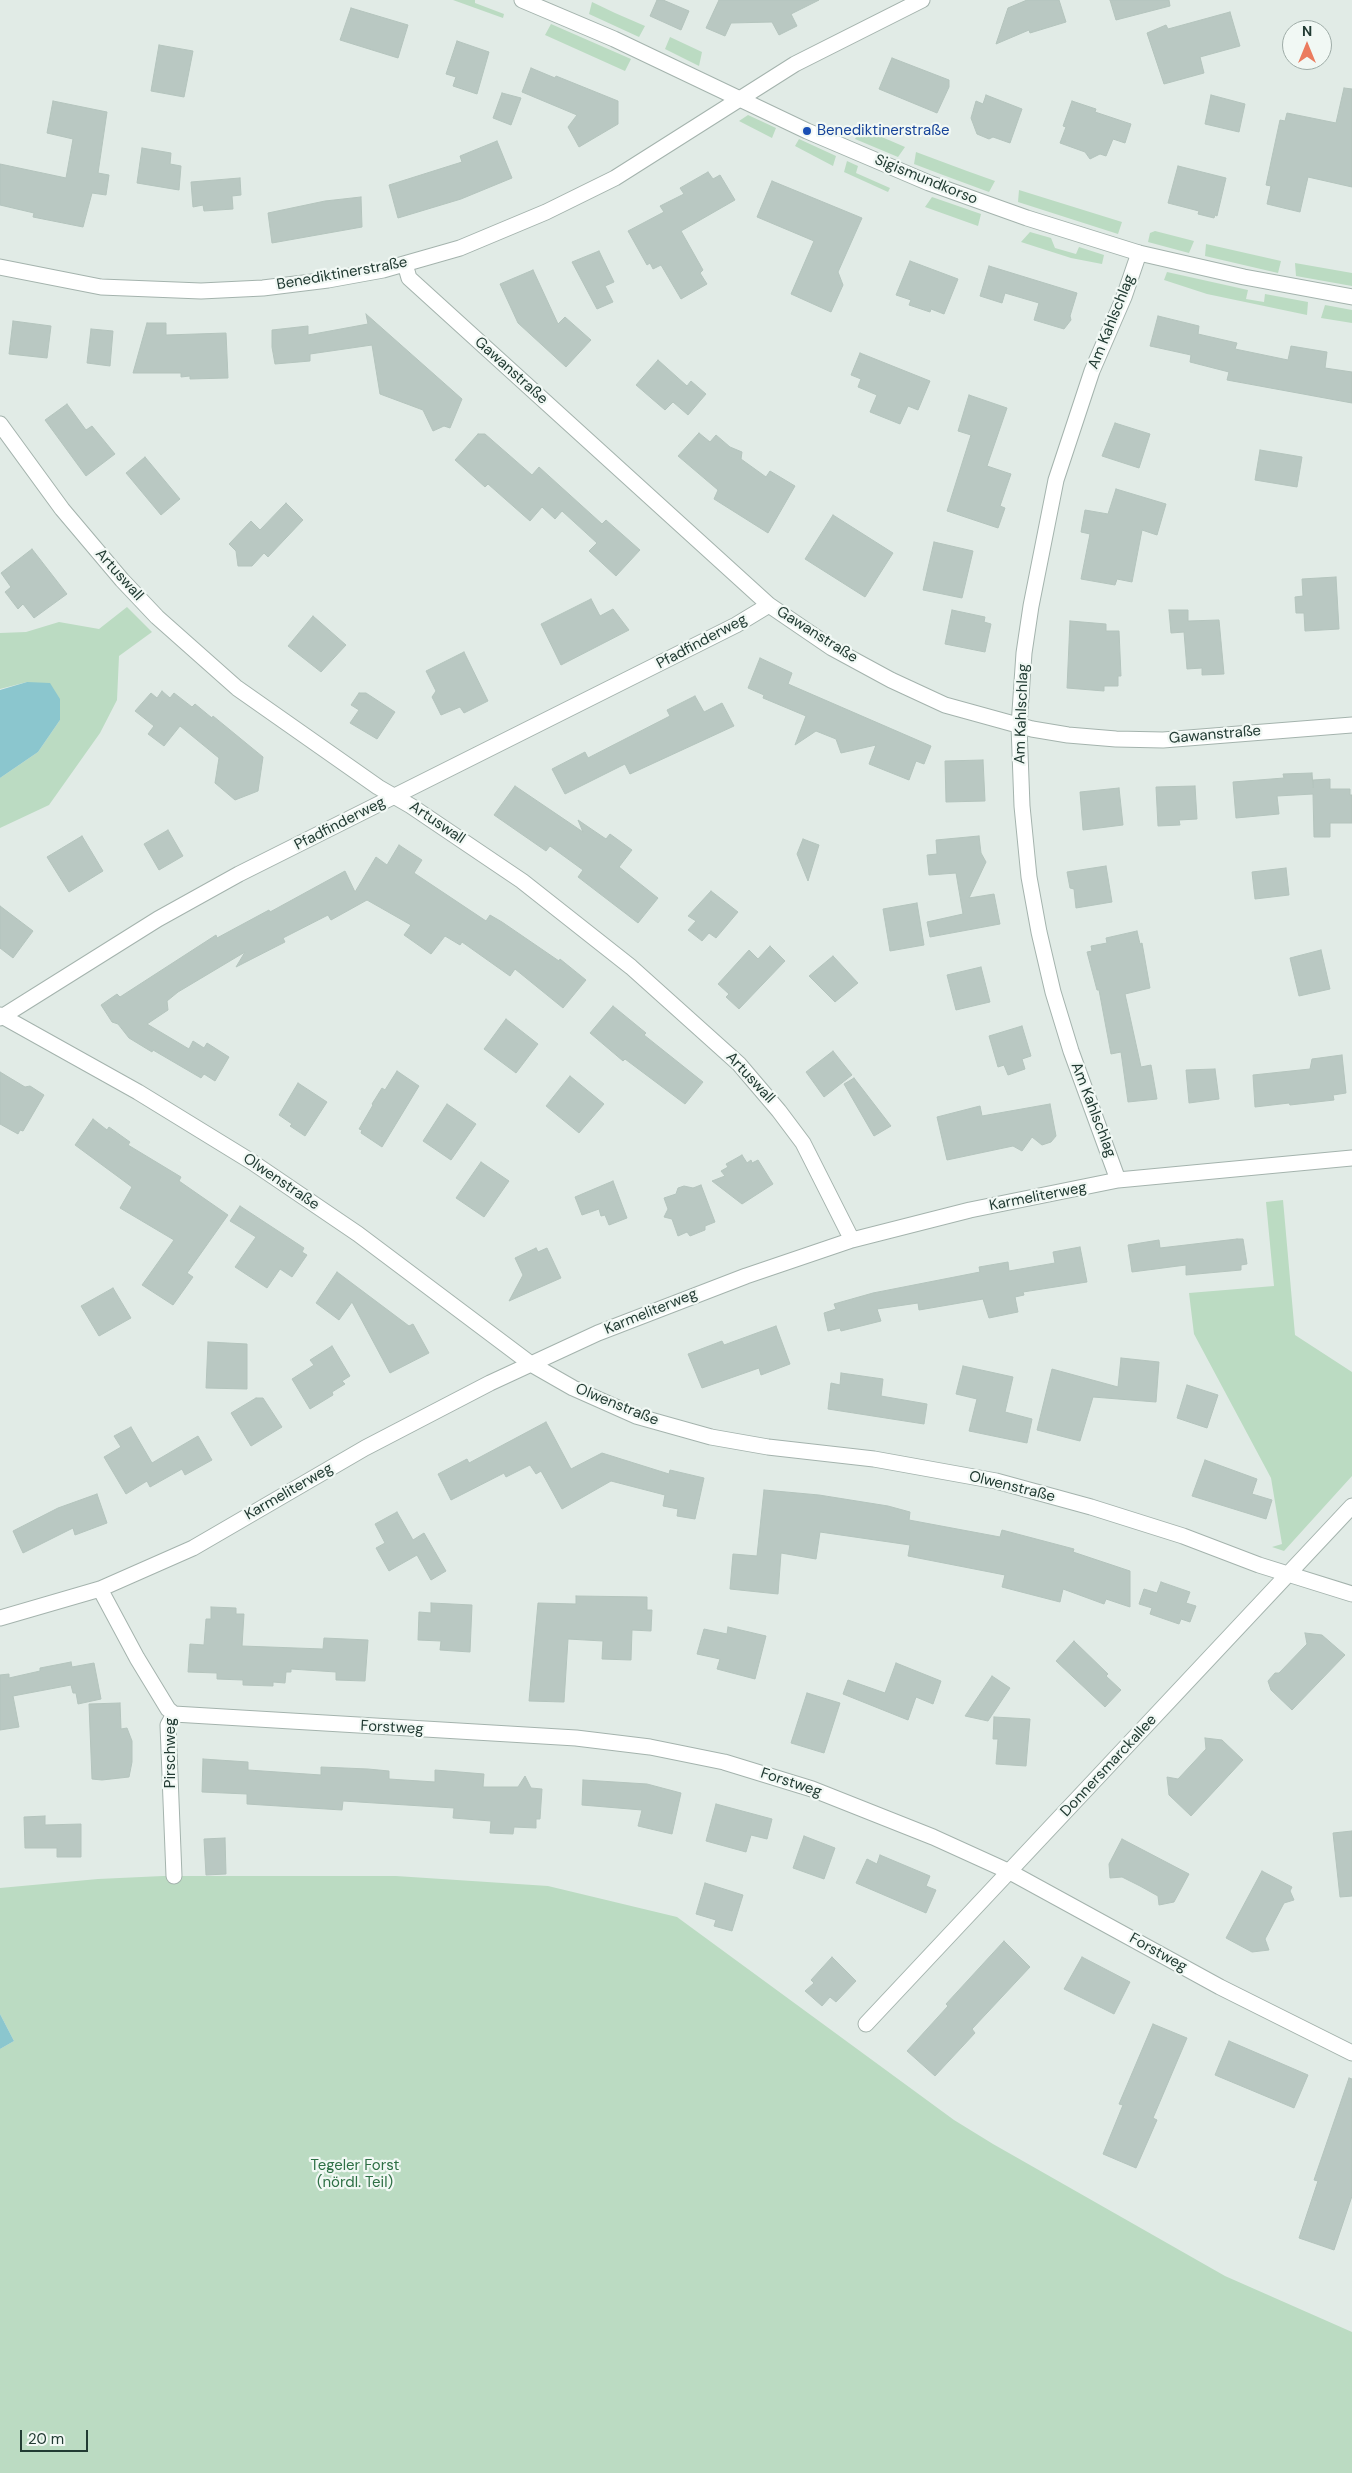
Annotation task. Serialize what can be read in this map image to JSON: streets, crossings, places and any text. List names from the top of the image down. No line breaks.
{"streets":{"street":["Sigismundkorso","Benediktinerstraße","Am Kahlschlag","Gawanstraße","Artuswall","Pfadfinderweg","Olwenstraße","Karmeliterweg","Forstweg","Pirschweg","Donnersmarckallee"]},"crossings":[["Sigismundkorso","Benediktinerstraße"],["Sigismundkorso","Am Kahlschlag"],["Benediktinerstraße","Gawanstraße"],["Am Kahlschlag","Gawanstraße"],["Am Kahlschlag","Karmeliterweg"],["Gawanstraße","Pfadfinderweg"],["Artuswall","Pfadfinderweg"],["Artuswall","Karmeliterweg"],["Pfadfinderweg","Olwenstraße"],["Olwenstraße","Karmeliterweg"],["Olwenstraße","Donnersmarckallee"],["Karmeliterweg","Pirschweg"],["Forstweg","Pirschweg"],["Forstweg","Donnersmarckallee"]],"parks":["Tegeler Forst (nördl. Teil)"],"places":["Benediktinerstraße"],"scale_bar":"20 m","north":"top"}
